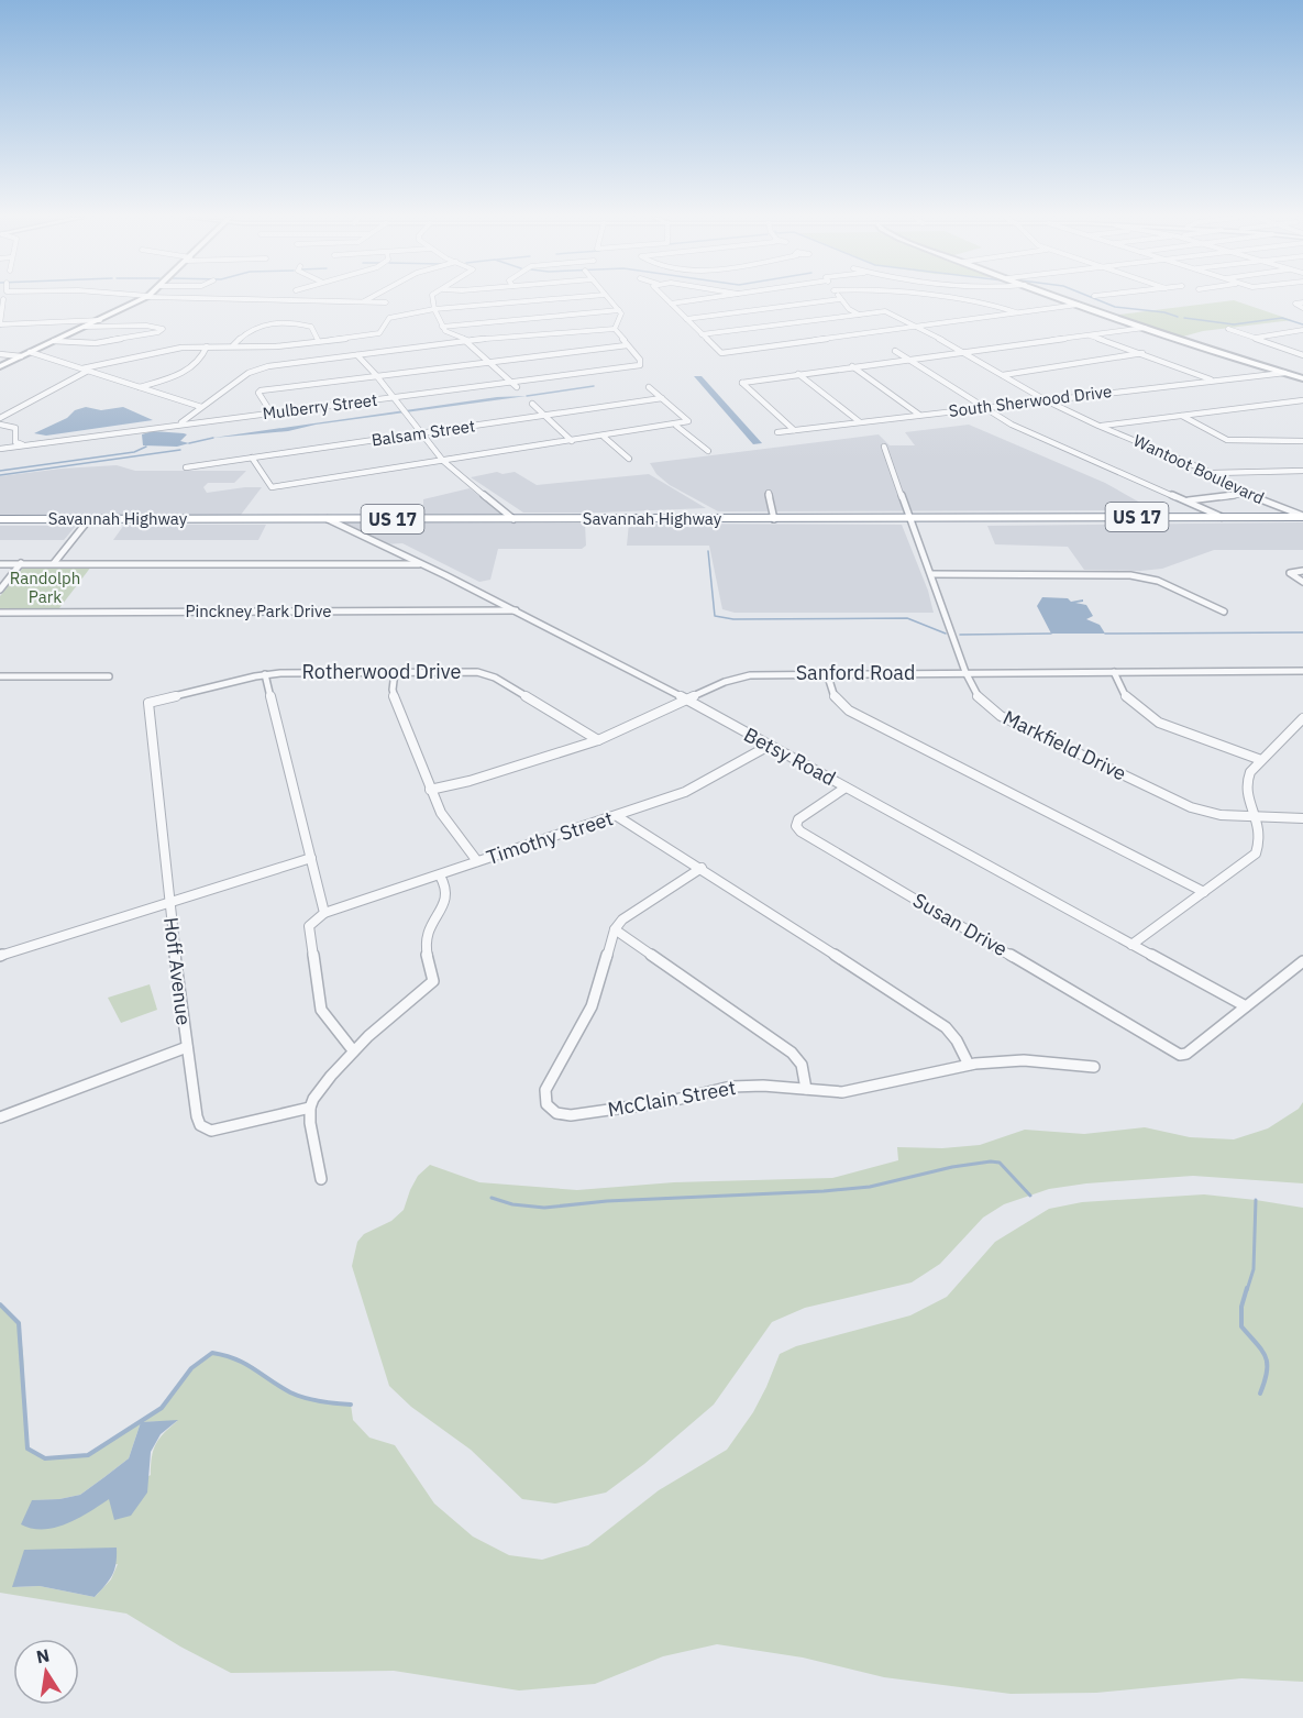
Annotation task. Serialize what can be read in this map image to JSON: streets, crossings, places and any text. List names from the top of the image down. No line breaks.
{"streets":{"highway":["US 17","Savannah Highway"],"street":["South Sherwood Drive","Mulberry Street","Balsam Street","Wantoot Boulevard","Pinckney Park Drive","Rotherwood Drive","Sanford Road","Markfield Drive","Betsy Road","Timothy Street","Susan Drive","Hoff Avenue","McClain Street"]},"crossings":[["South Sherwood Drive","Wantoot Boulevard"],["Wantoot Boulevard","Savannah Highway"],["Savannah Highway","Markfield Drive"],["Savannah Highway","Betsy Road"],["Pinckney Park Drive","Betsy Road"],["Rotherwood Drive","Sanford Road"],["Rotherwood Drive","Hoff Avenue"],["Sanford Road","Markfield Drive"],["Sanford Road","Betsy Road"],["Betsy Road","Timothy Street"],["Betsy Road","Susan Drive"]],"parks":["Randolph Park"],"north":"top"}
